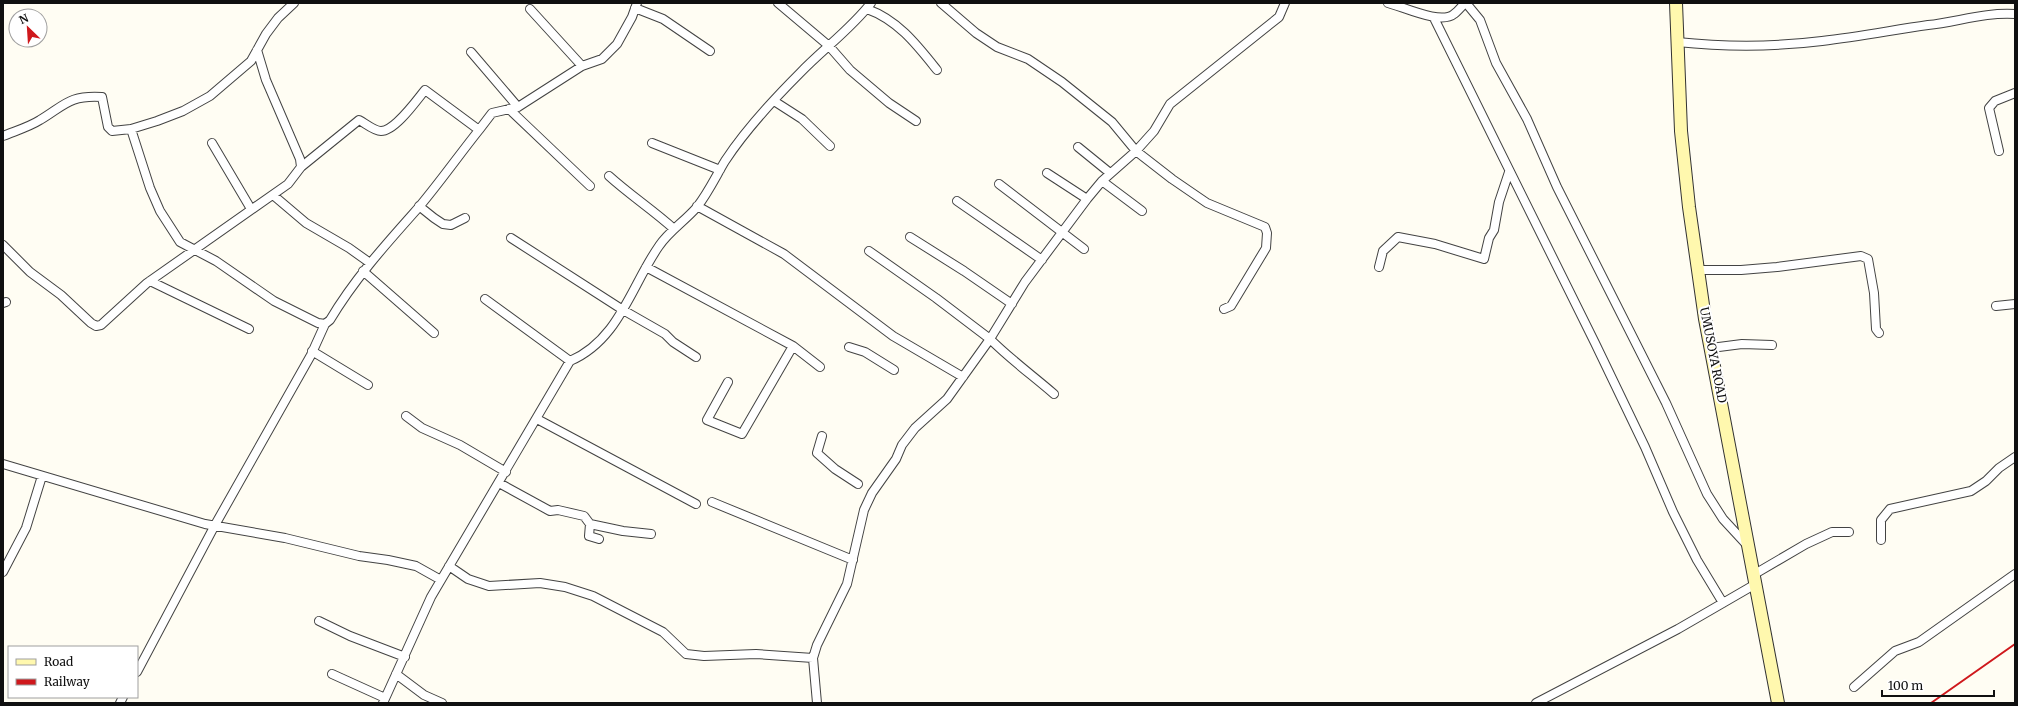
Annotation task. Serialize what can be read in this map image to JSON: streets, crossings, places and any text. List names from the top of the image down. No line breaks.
{"streets":{"main road":["UMUSOYA ROAD"]},"legend":["Road","Railway"],"scale_bar":"100 m","north":"top left"}
